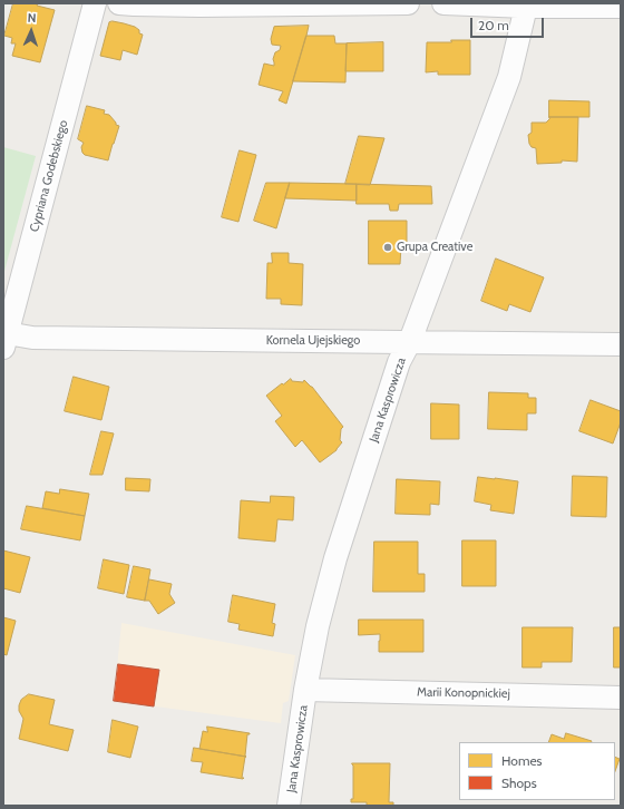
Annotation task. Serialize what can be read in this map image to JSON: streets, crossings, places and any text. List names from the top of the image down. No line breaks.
{"streets":{"street":["Cypriana Godebskiego","Kornela Ujejskiego","Jana Kasprowicza","Marii Konopnickiej"]},"crossings":[["Cypriana Godebskiego","Kornela Ujejskiego"],["Kornela Ujejskiego","Jana Kasprowicza"],["Jana Kasprowicza","Marii Konopnickiej"]],"places":["Grupa Creative"],"legend":["Homes","Shops"],"scale_bar":"20 m","north":"top"}
